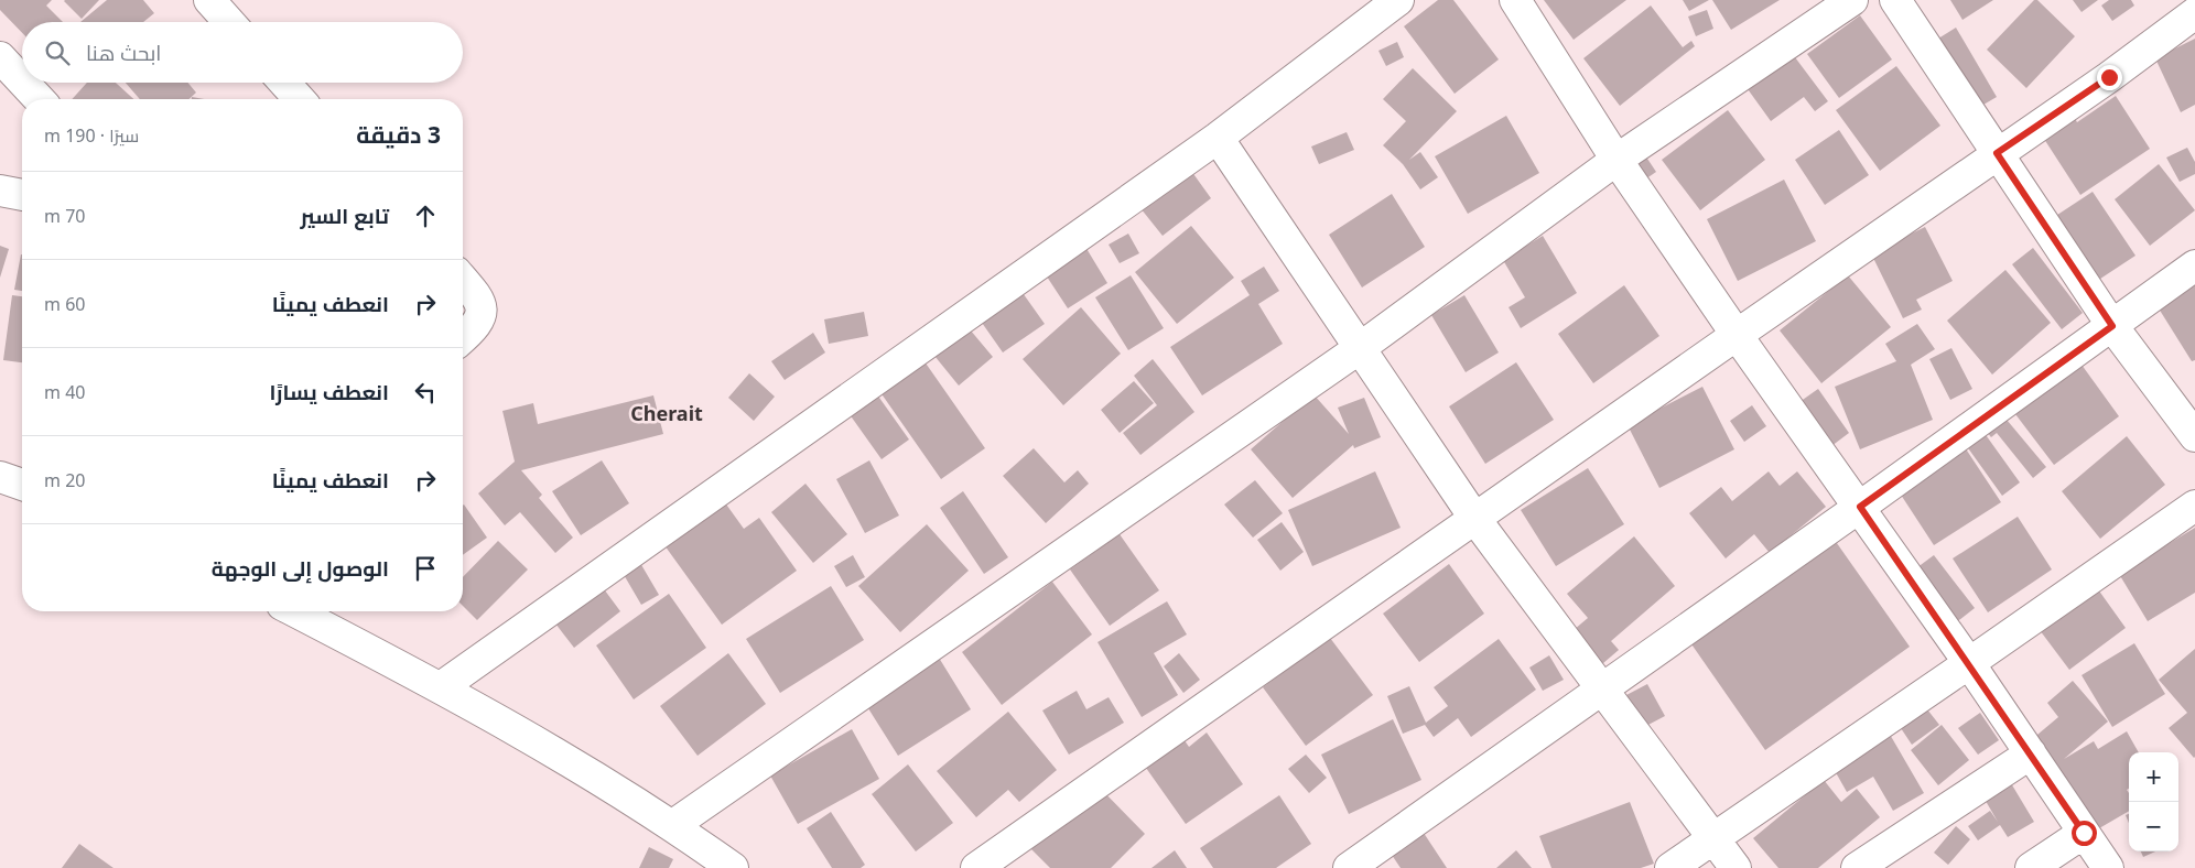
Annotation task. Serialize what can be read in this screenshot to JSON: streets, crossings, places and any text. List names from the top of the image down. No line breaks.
{"districts":["Cherait"],"page":{"search":"ابحث هنا","heading":["3 دقيقة","سيرًا · 190 m"],"list":[["تابع السير","70 m"],["انعطف يمينًا","60 m"],["انعطف يسارًا","40 m"],["انعطف يمينًا","20 m"],"الوصول إلى الوجهة"],"map_buttons":["+","−"]}}
